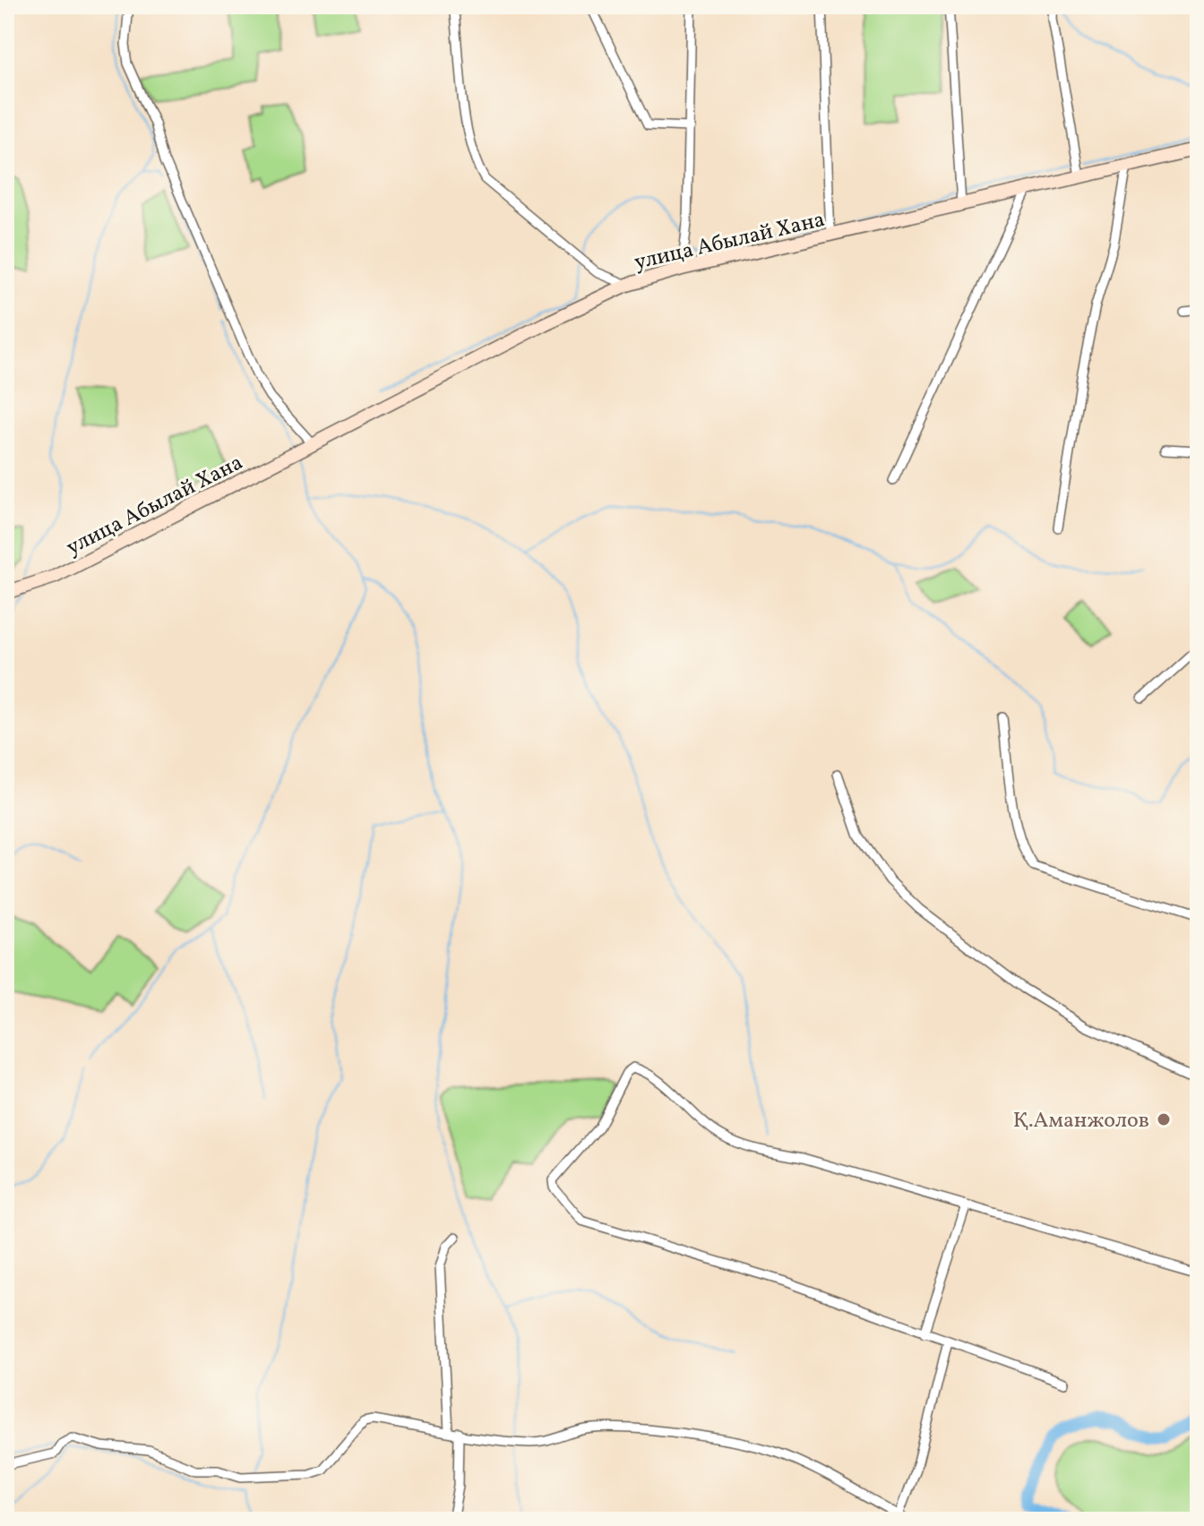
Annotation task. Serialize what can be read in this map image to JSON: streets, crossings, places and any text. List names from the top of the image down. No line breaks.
{"streets":{"main road":["улица Абылай Хана"]},"places":["Қ.Аманжолов"]}
